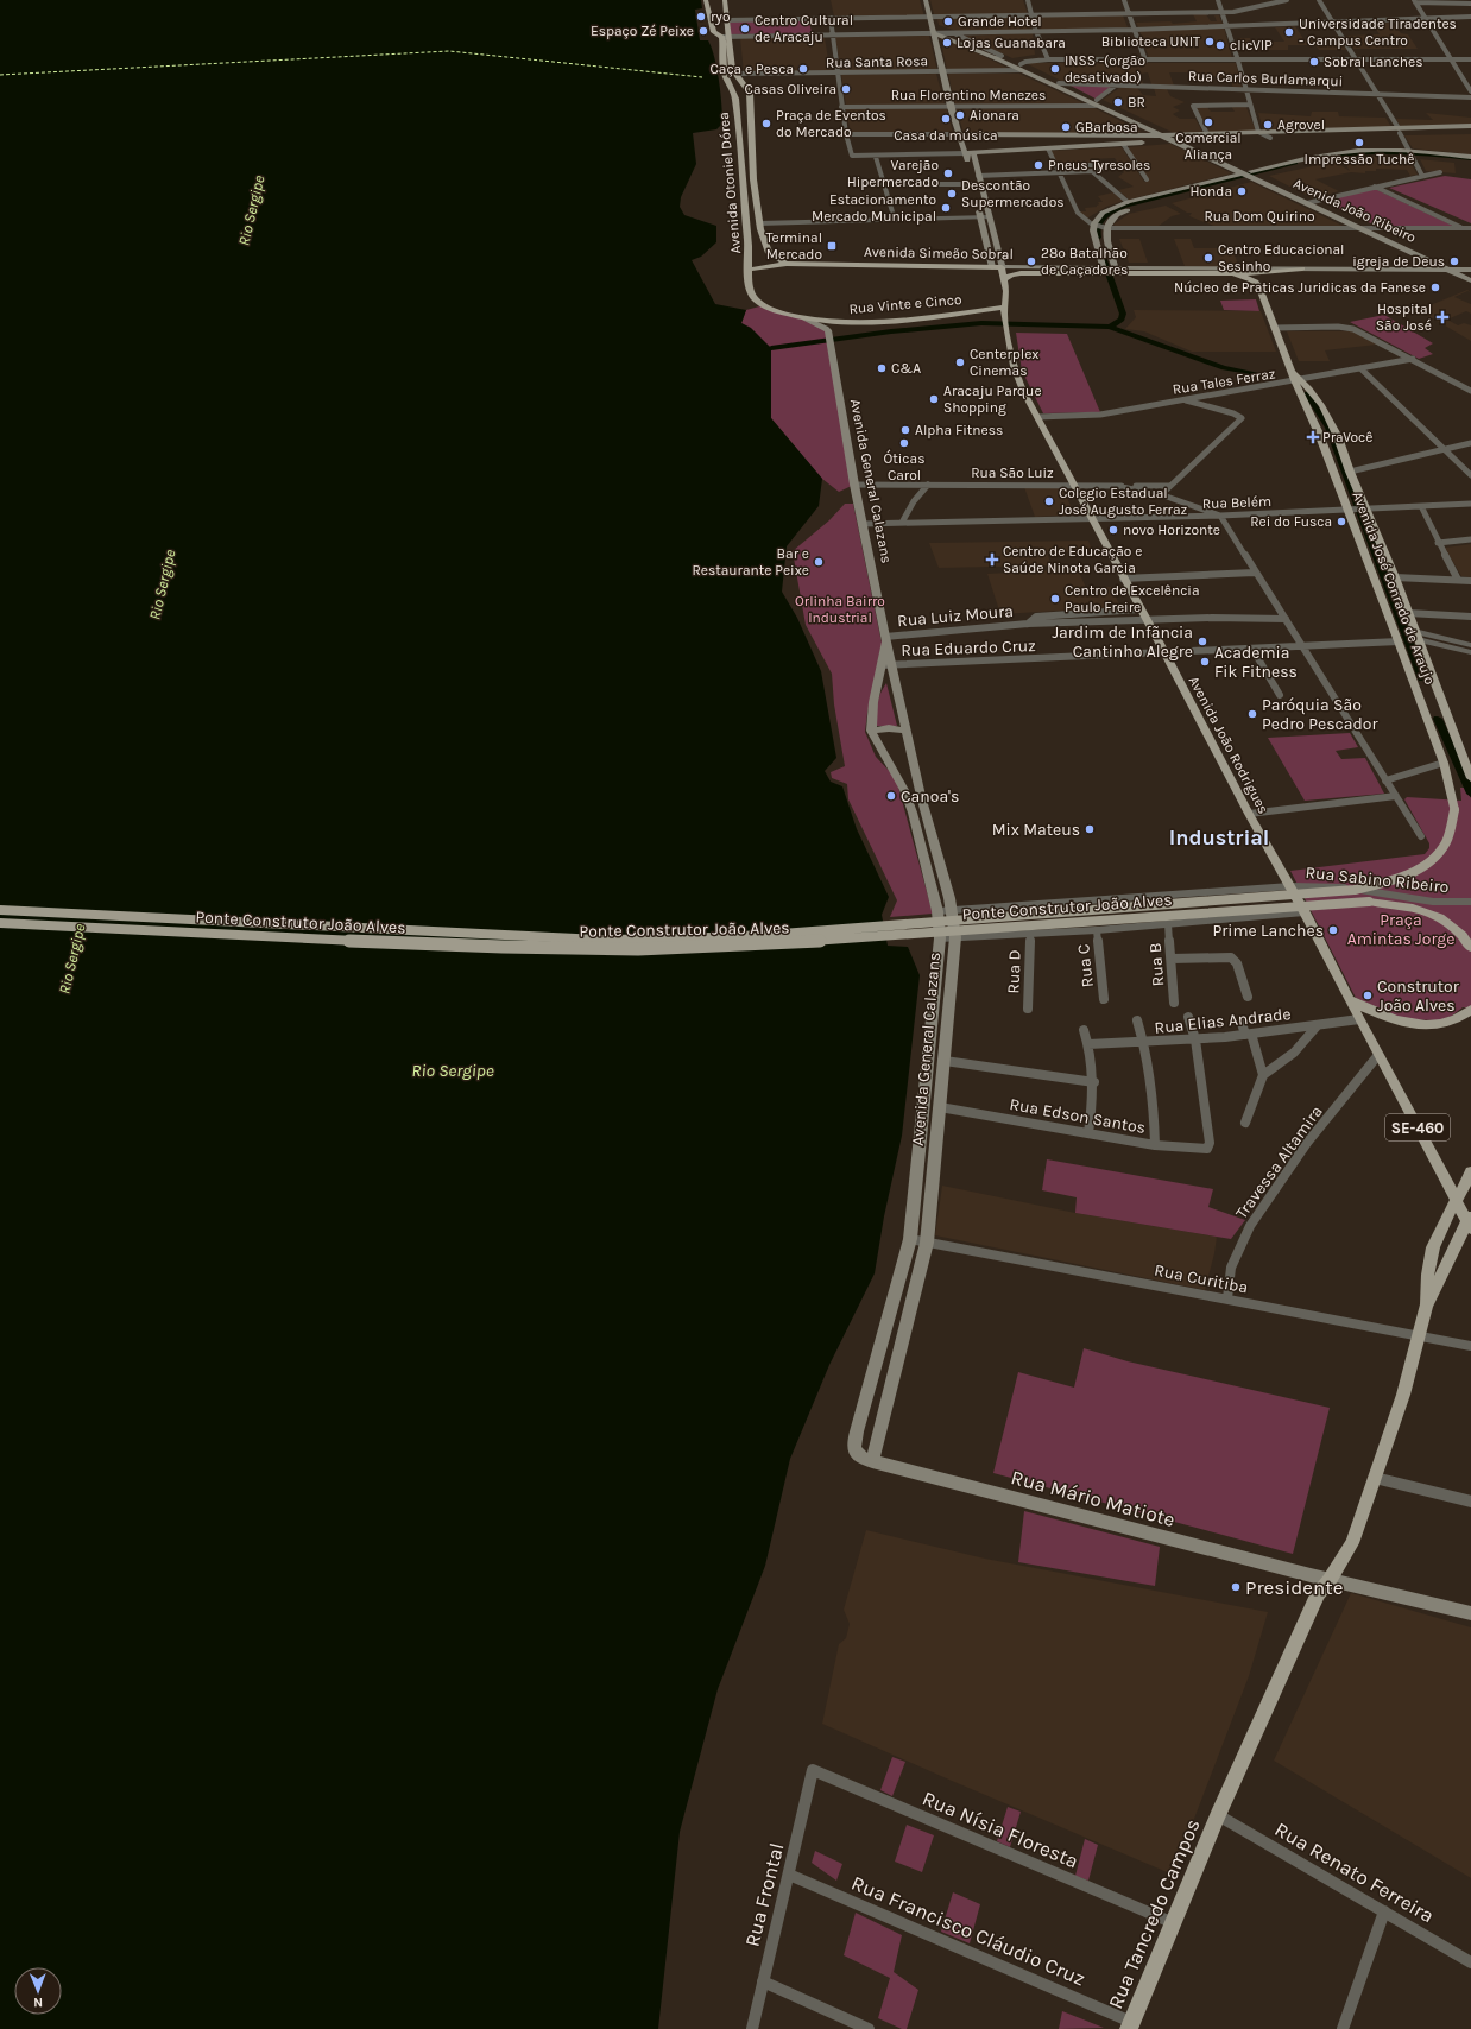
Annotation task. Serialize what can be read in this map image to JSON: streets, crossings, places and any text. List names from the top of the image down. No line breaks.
{"streets":{"main road":["Avenida Otoniel Dórea","Avenida João Ribeiro","Avenida Simeão Sobral","Rua Vinte e Cinco","Avenida General Calazans","Avenida José Conrado de Araujo","Avenida João Rodrigues","Ponte Construtor João Alves","SE-460","Rua Mário Matiote","Rua Tancredo Campos"],"street":["Rua Santa Rosa","Rua Carlos Burlamarqui","Rua Florentino Menezes","Rua Dom Quirino","Rua Tales Ferraz","Rua São Luiz","Rua Belém","Rua Luiz Moura","Rua Eduardo Cruz","Rua Sabino Ribeiro","Rua B","Rua C","Rua D","Rua Elias Andrade","Rua Edson Santos","Travessa Altamira","Rua Curitiba","Rua Nísia Floresta","Rua Renato Ferreira","Rua Frontal","Rua Francisco Cláudio Cruz"]},"crossings":[["Rua Santa Rosa","Avenida Otoniel Dórea"],["Avenida Otoniel Dórea","Avenida Simeão Sobral"],["Avenida Otoniel Dórea","Rua Vinte e Cinco"],["Avenida João Ribeiro","Rua Dom Quirino"],["Avenida João Ribeiro","Avenida Simeão Sobral"],["Avenida Simeão Sobral","SE-460"],["Rua Vinte e Cinco","Avenida General Calazans"],["Rua Vinte e Cinco","Avenida João Rodrigues"],["Rua Vinte e Cinco","SE-460"],["Rua Tales Ferraz","Avenida José Conrado de Araujo"],["Rua Tales Ferraz","Avenida João Rodrigues"],["Rua São Luiz","Avenida General Calazans"],["Rua São Luiz","Avenida João Rodrigues"],["Avenida General Calazans","Rua Belém"],["Avenida General Calazans","Rua Luiz Moura"],["Avenida General Calazans","Rua Eduardo Cruz"],["Avenida General Calazans","Rua Sabino Ribeiro"],["Avenida General Calazans","Rua Edson Santos"],["Avenida General Calazans","Rua Curitiba"],["Avenida General Calazans","Rua Mário Matiote"],["Rua Belém","Avenida José Conrado de Araujo"],["Rua Belém","Avenida João Rodrigues"],["Avenida José Conrado de Araujo","Rua Eduardo Cruz"],["Avenida José Conrado de Araujo","Ponte Construtor João Alves"],["Rua Luiz Moura","Avenida João Rodrigues"],["Rua Eduardo Cruz","Avenida João Rodrigues"],["Avenida João Rodrigues","Rua Sabino Ribeiro"],["Avenida João Rodrigues","SE-460"],["Rua Sabino Ribeiro","SE-460"],["Rua Elias Andrade","Rua Edson Santos"],["Rua Elias Andrade","SE-460"],["SE-460","Travessa Altamira"],["Travessa Altamira","Rua Curitiba"],["Rua Curitiba","Rua Tancredo Campos"],["Rua Mário Matiote","Rua Tancredo Campos"],["Rua Nísia Floresta","Rua Frontal"],["Rua Nísia Floresta","Rua Tancredo Campos"],["Rua Renato Ferreira","Rua Tancredo Campos"],["Rua Frontal","Rua Francisco Cláudio Cruz"],["Rua Tancredo Campos","Rua Francisco Cláudio Cruz"]],"districts":["Industrial"],"water":["Rio Sergipe"],"parks":["Orlinha Bairro Industrial","Praça Amintas Jorge"],"places":{"other":["ryo","Grande Hotel","Centro Cultural de Aracaju","Espaço Zé Peixe","Universidade Tiradentes - Campus Centro","Biblioteca UNIT","Lojas Guanabara","clicVIP","Sobral Lanches","Caça e Pesca","INSS -(orgão desativado)","Casas Oliveira","BR","Aionara","Casa da música","Comercial Aliança","Praça de Eventos do Mercado","Agrovel","GBarbosa","Impressão Tuchê","Pneus Tyresoles","Varejão Hipermercado","Honda","Descontão Supermercados","Estacionamento Mercado Municipal","Centro Educacional Sesinho","28º Batalhão de Caçadores","igreja de Deus","Núcleo de Praticas Juridicas da Fanese","Centerplex Cinemas","C&A","Aracaju Parque Shopping","Alpha Fitness","Óticas Carol","Colegio Estadual José Augusto Ferraz","Rei do Fusca","novo Horizonte","Bar e Restaurante Peixe","Centro de Excelência Paulo Freire","Jardim de Infãncia Cantinho Alegre","Academia Fik Fitness","Paróquia São Pedro Pescador","Canoa's","Mix Mateus","Prime Lanches","Construtor João Alves","Presidente"],"transit":["Terminal Mercado"],"health":["Hospital São José","PraVocê","Centro de Educação e Saúde Ninota Garcia"]},"north":"bottom"}
